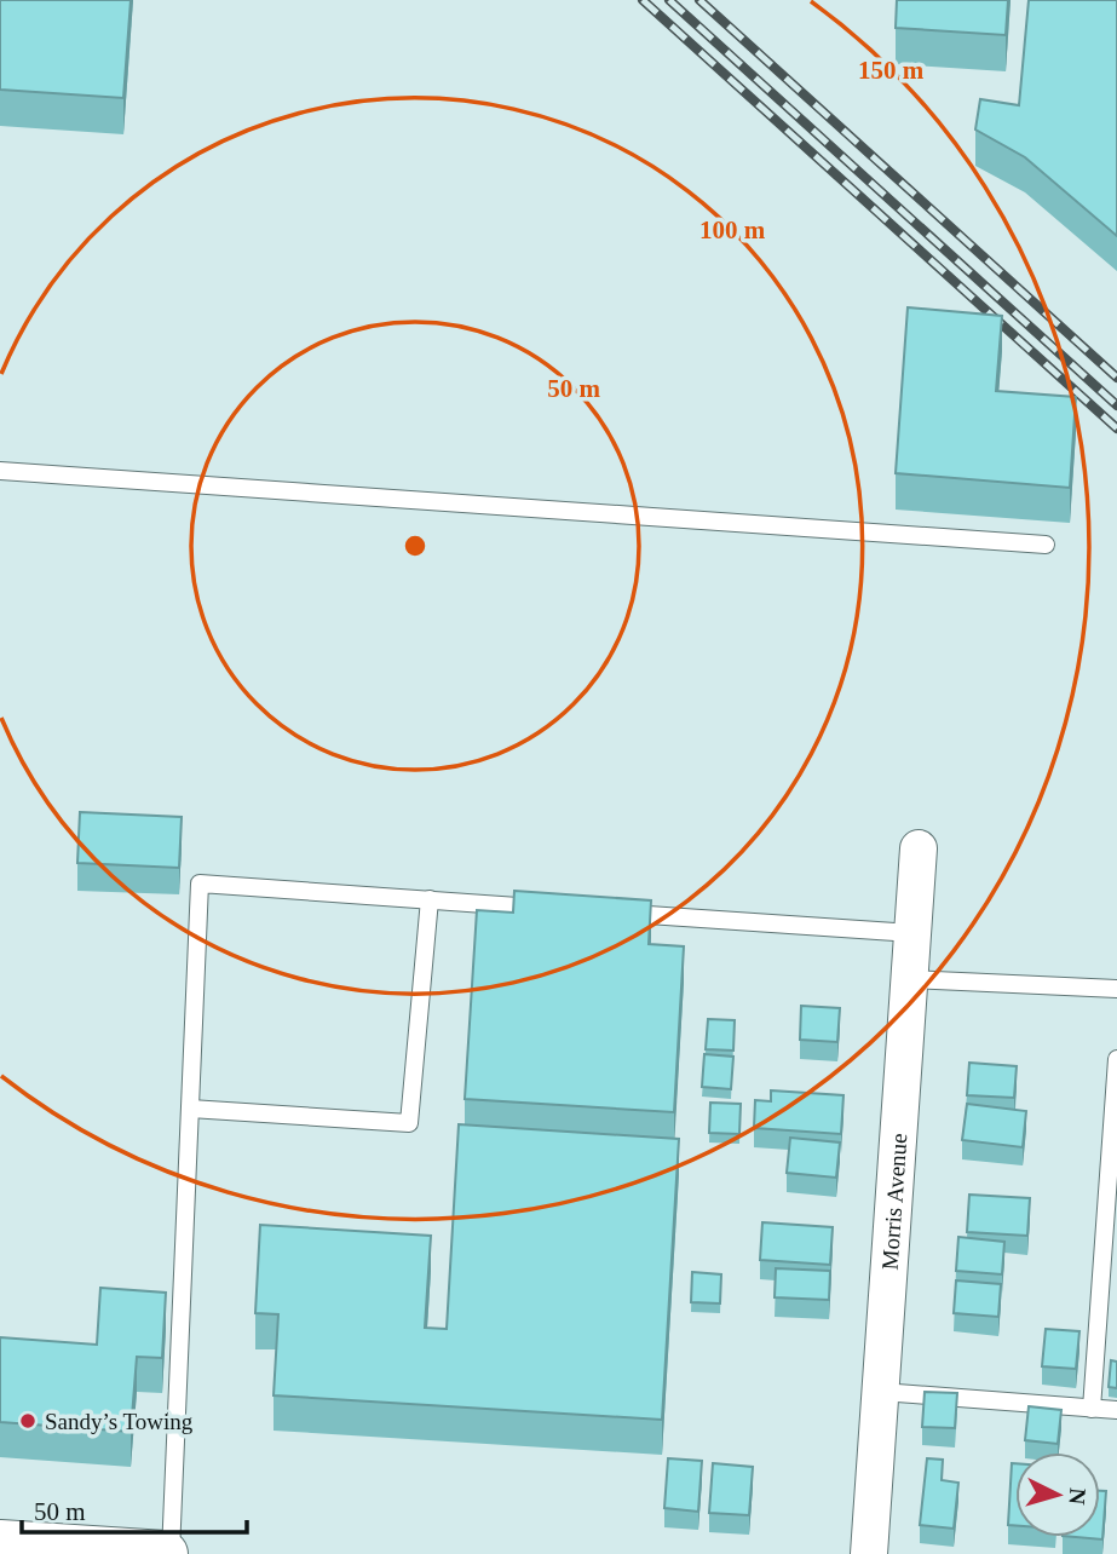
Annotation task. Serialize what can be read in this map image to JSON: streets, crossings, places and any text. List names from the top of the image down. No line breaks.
{"streets":{"street":["Morris Avenue"]},"places":["Sandy’s Towing"],"scale_bar":"50 m","north":"right","rings":["150 m","100 m","50 m"]}
